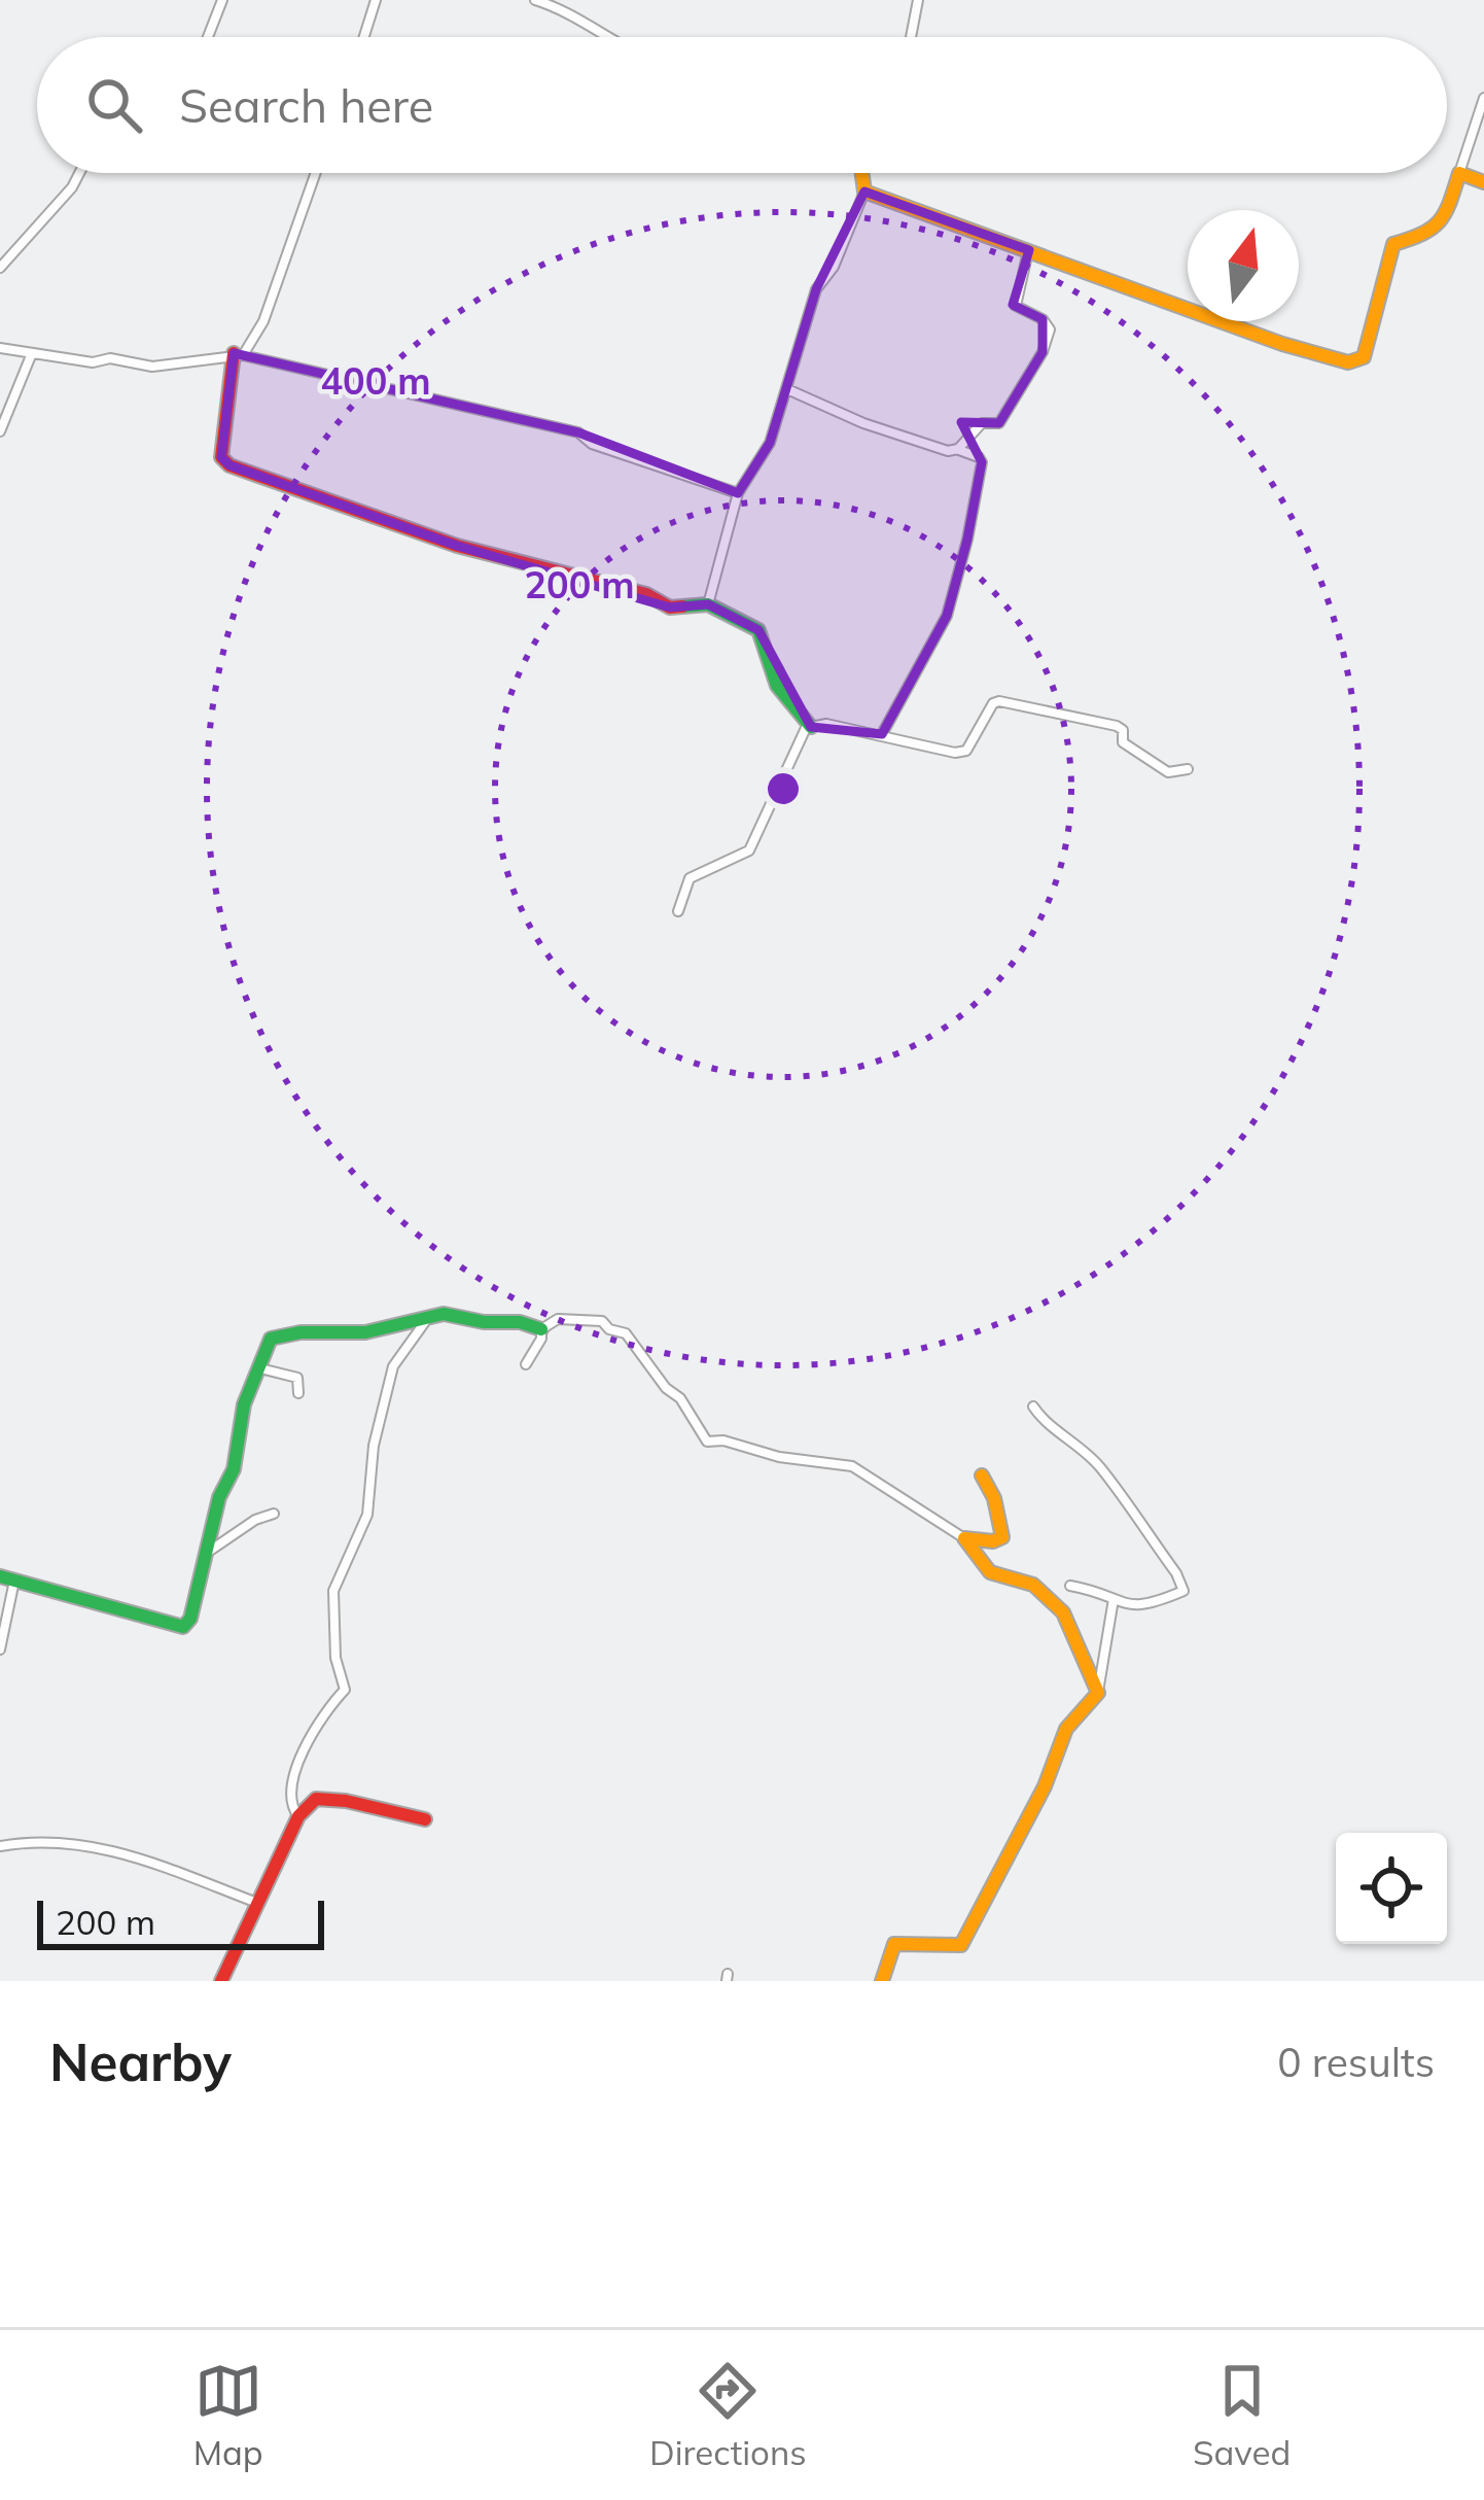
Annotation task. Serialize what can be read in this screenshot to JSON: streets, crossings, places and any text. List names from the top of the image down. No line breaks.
{"scale_bar":"200 m","north":"top","page":{"search":"Search here","scale":"200 m","heading":["Nearby","0 results"],"nav":["Map","Directions","Saved"]},"rings":["400 m","200 m"]}
